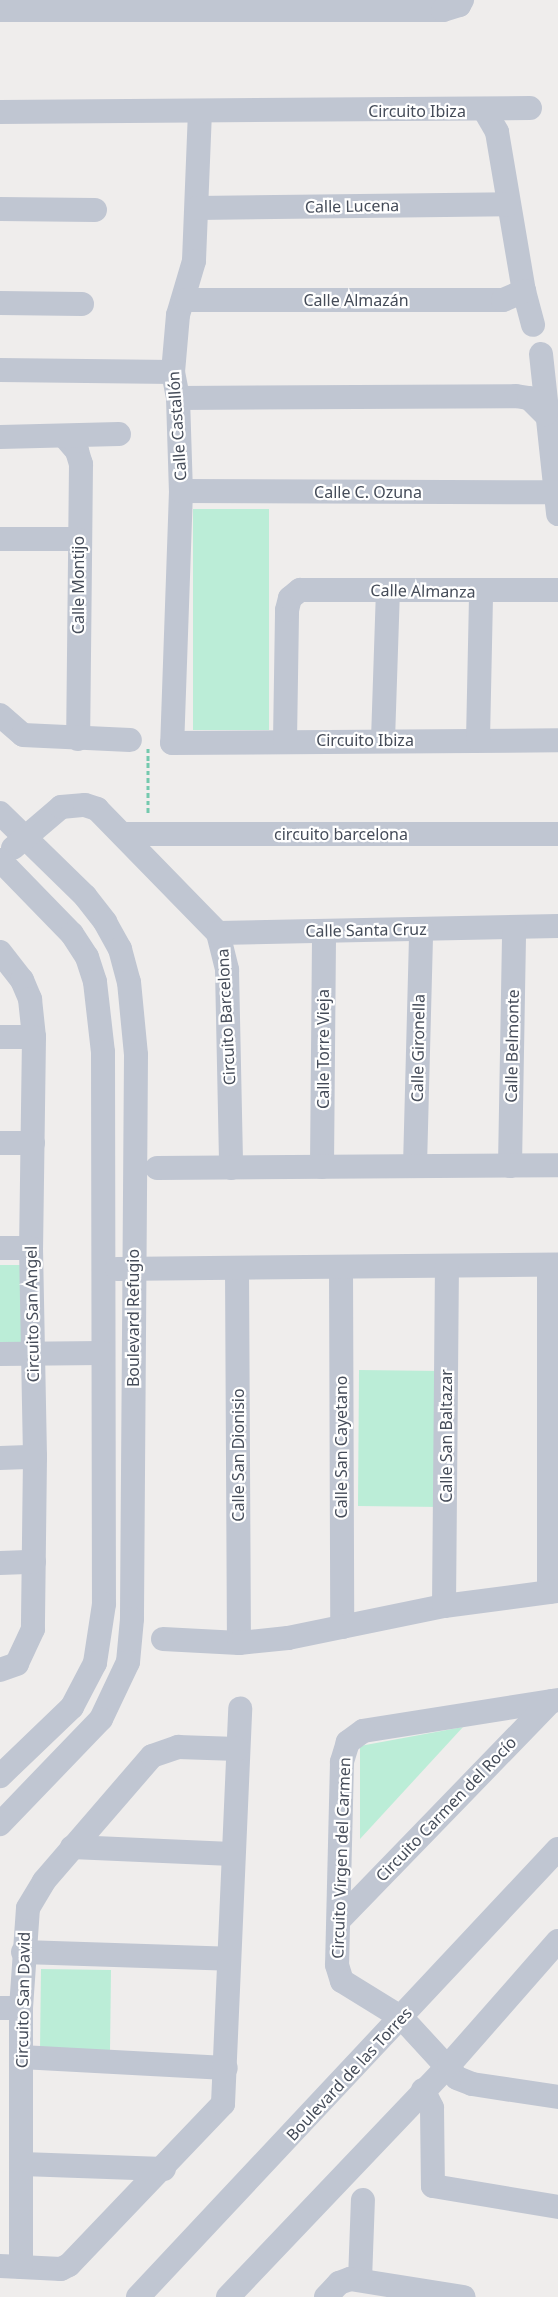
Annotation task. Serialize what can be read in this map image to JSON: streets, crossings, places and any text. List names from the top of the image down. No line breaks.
{"streets":{"street":["Circuito Ibiza","Calle Lucena","Calle Almazán","Calle Castallón","Calle C. Ozuna","Calle Montijo","Calle Almanza","circuito barcelona","Calle Santa Cruz","Circuito Barcelona","Calle Belmonte","Calle Gironella","Calle Torre Vieja","Circuito San Angel","Boulevard Refugio","Calle San Baltazar","Calle San Cayetano","Calle San Dionisio","Circuito Carmen del Rocío","Circuito Virgen del Carmen","Circuito San David","Boulevard de las Torres"]},"crossings":[["Circuito Ibiza","Calle Lucena"],["Circuito Ibiza","Calle Almazán"],["Circuito Ibiza","Calle Castallón"],["Circuito Ibiza","Calle Almanza"],["Calle Lucena","Calle Castallón"],["Calle Almazán","Calle Castallón"],["Calle Castallón","Calle C. Ozuna"],["circuito barcelona","Circuito Barcelona"],["Calle Santa Cruz","Circuito Barcelona"],["Calle Santa Cruz","Calle Belmonte"],["Calle Santa Cruz","Calle Gironella"],["Calle Santa Cruz","Calle Torre Vieja"],["Circuito Barcelona","Boulevard Refugio"],["Circuito Carmen del Rocío","Circuito Virgen del Carmen"],["Circuito Virgen del Carmen","Boulevard de las Torres"]]}
